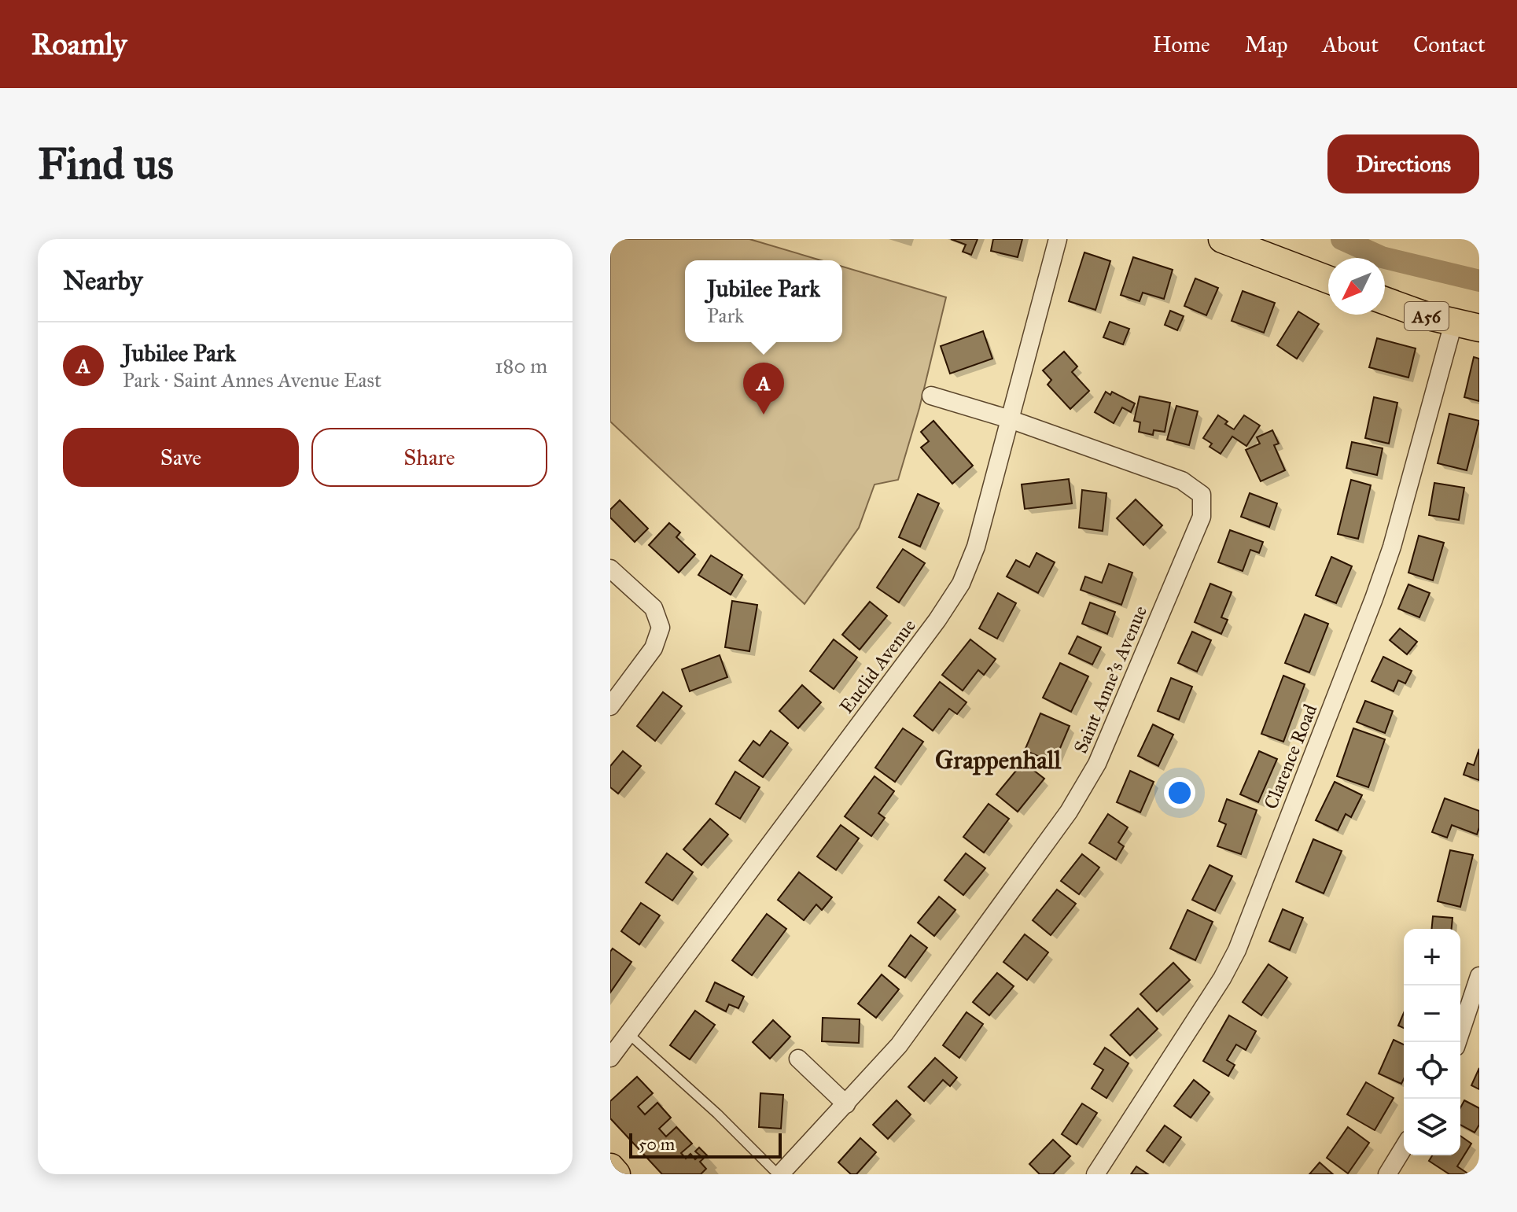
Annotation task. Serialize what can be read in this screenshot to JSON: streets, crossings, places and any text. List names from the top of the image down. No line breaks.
{"streets":{"main road":["A56"],"street":["Euclid Avenue","Saint Anne's Avenue","Clarence Road"]},"crossings":[["A56","Clarence Road"],["Euclid Avenue","Saint Anne's Avenue"]],"districts":["Grappenhall"],"scale_bar":"50 m","north":"bottom left","page":{"header":"Roamly","nav":["Home","Map","About","Contact"],"buttons":["Directions",["Save","Share"]],"title":"Find us","heading":"Nearby","popup":["Jubilee Park","Park"],"list":[{"mark":"A","name":"Jubilee Park","note":"Park · Saint Annes Avenue East","value":"180 m"}],"pins":"A","map_buttons":["+","−"],"scale":"50 m"}}
